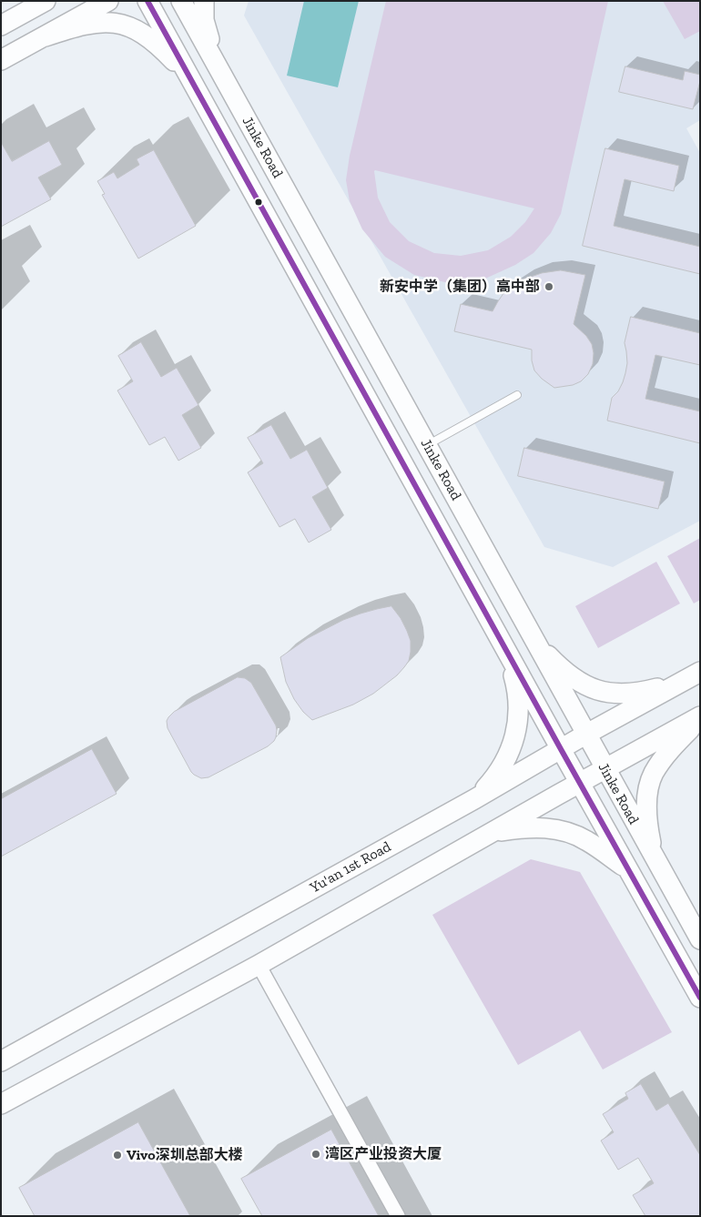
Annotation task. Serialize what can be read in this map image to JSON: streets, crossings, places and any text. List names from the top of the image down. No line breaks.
{"streets":{"main road":["Jinke Road","Yu'an 1st Road"]},"crossings":[["Jinke Road","Yu'an 1st Road"]],"places":["新安中学（集团）高中部","湾区产业投资大厦","Vivo深圳总部大楼"]}
